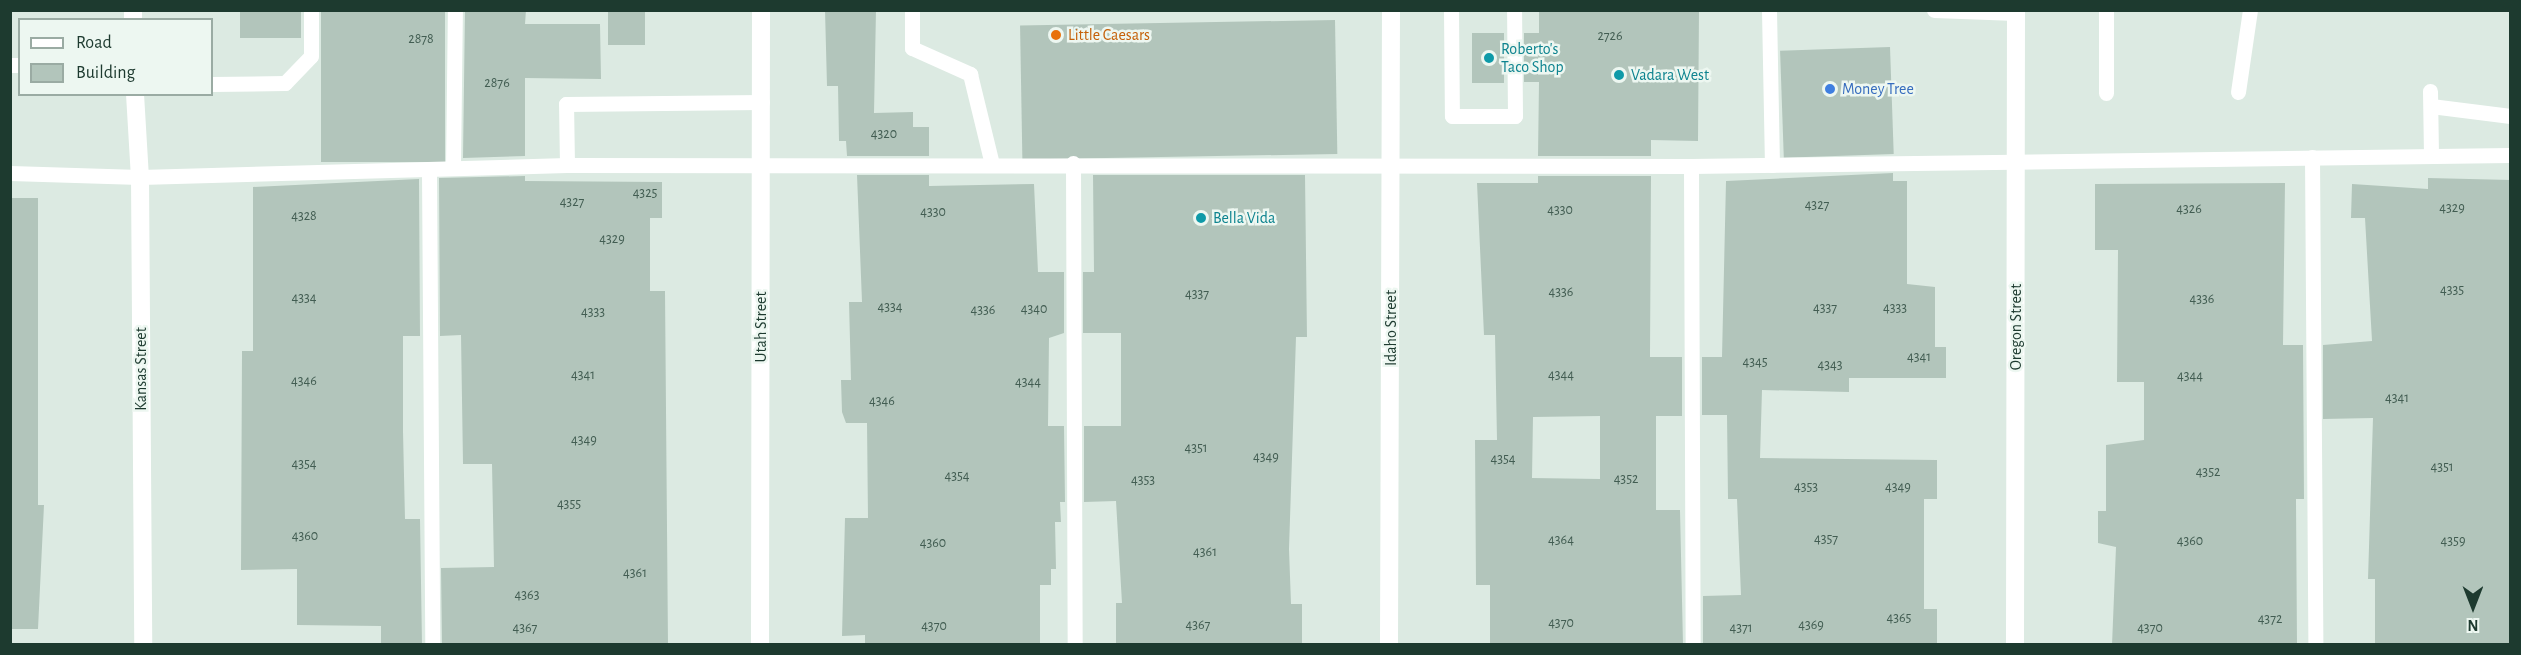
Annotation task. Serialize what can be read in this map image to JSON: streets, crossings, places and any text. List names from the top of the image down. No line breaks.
{"streets":{"street":["Utah Street","Oregon Street","Idaho Street","Kansas Street"]},"places":["Little Caesars","Roberto's Taco Shop","Vadara West","Money Tree","Bella Vida"],"house_numbers":["2726","2878","2876","4320","4325","4327","4327","4329","4326","4330","4330","4328","4329","4335","4336","4337","4334","4336","4334","4337","4333","4340","4336","4333","4341","4345","4343","4341","4344","4344","4346","4344","4341","4346","4349","4351","4349","4354","4354","4351","4352","4354","4352","4353","4353","4349","4355","4360","4357","4364","4360","4359","4360","4361","4361","4363","4365","4372","4370","4367","4369","4370","4367","4371","4370"],"legend":["Road","Building"],"north":"bottom"}
